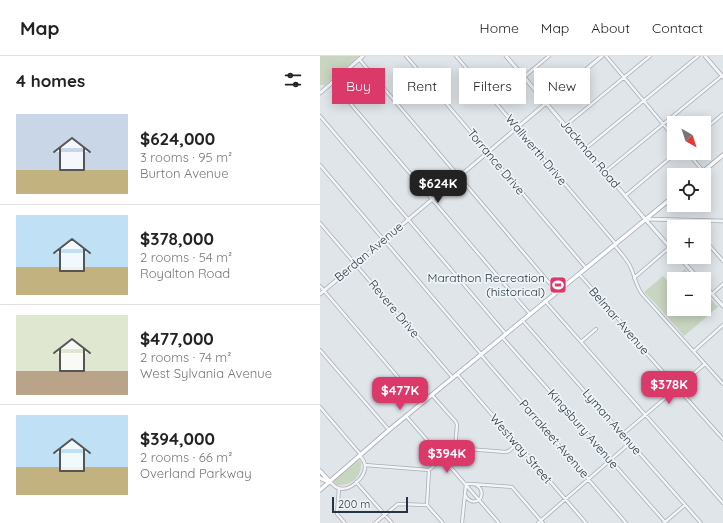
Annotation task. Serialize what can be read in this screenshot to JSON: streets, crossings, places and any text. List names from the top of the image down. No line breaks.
{"streets":{"street":["Wallwerth Drive","Jackman Road","Torrance Drive","Berdan Avenue","Revere Drive","Belmar Avenue","Lyman Avenue","Kingsbury Avenue","Parrakeet Avenue","Westway Street"]},"crossings":[["Wallwerth Drive","Berdan Avenue"],["Torrance Drive","Berdan Avenue"],["Berdan Avenue","Revere Drive"],["Berdan Avenue","Kingsbury Avenue"],["Berdan Avenue","Parrakeet Avenue"]],"places":{"sports":["Marathon Recreation (historical)"]},"scale_bar":"200 m","north":"bottom right","page":{"header":"Map","nav":["Home","Map","About","Contact"],"heading":"4 homes","chip":["Buy","Rent","Filters","New"],"list":[{"name":"$624,000","note":"3 rooms · 95 m² · Burton Avenue"},{"name":"$378,000","note":"2 rooms · 54 m² · Royalton Road"},{"name":"$477,000","note":"2 rooms · 74 m² · West Sylvania Avenue"},{"name":"$394,000","note":"2 rooms · 66 m² · Overland Parkway"}],"map_buttons":["+","−"],"price":["$624K","$378K","$477K","$394K"],"scale":"200 m"}}
